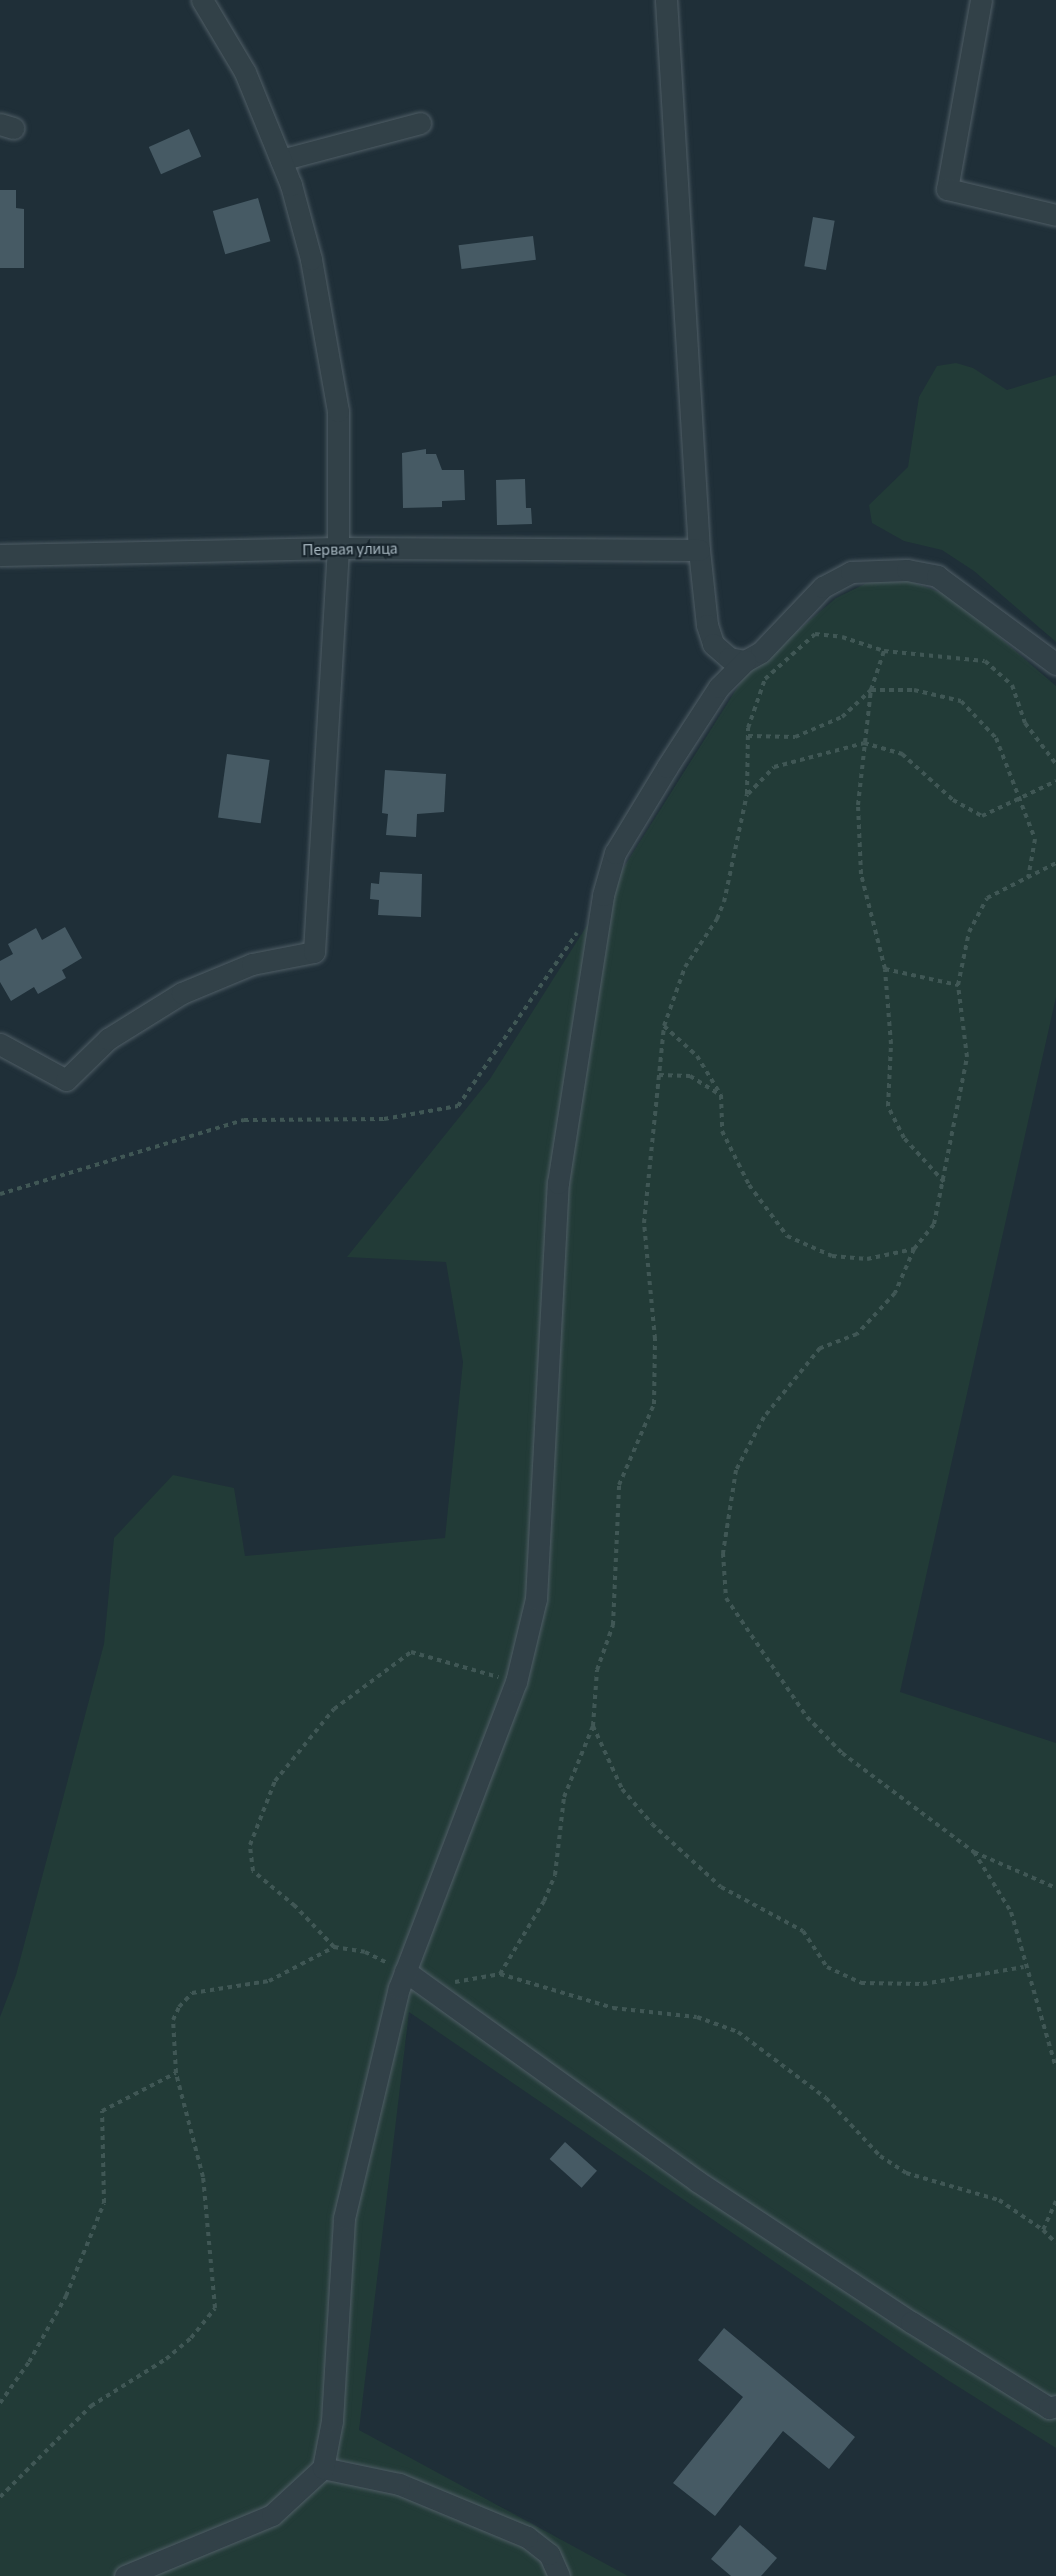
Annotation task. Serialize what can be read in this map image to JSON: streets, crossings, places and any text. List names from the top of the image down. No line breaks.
{"streets":{"street":["Первая улица"]}}
